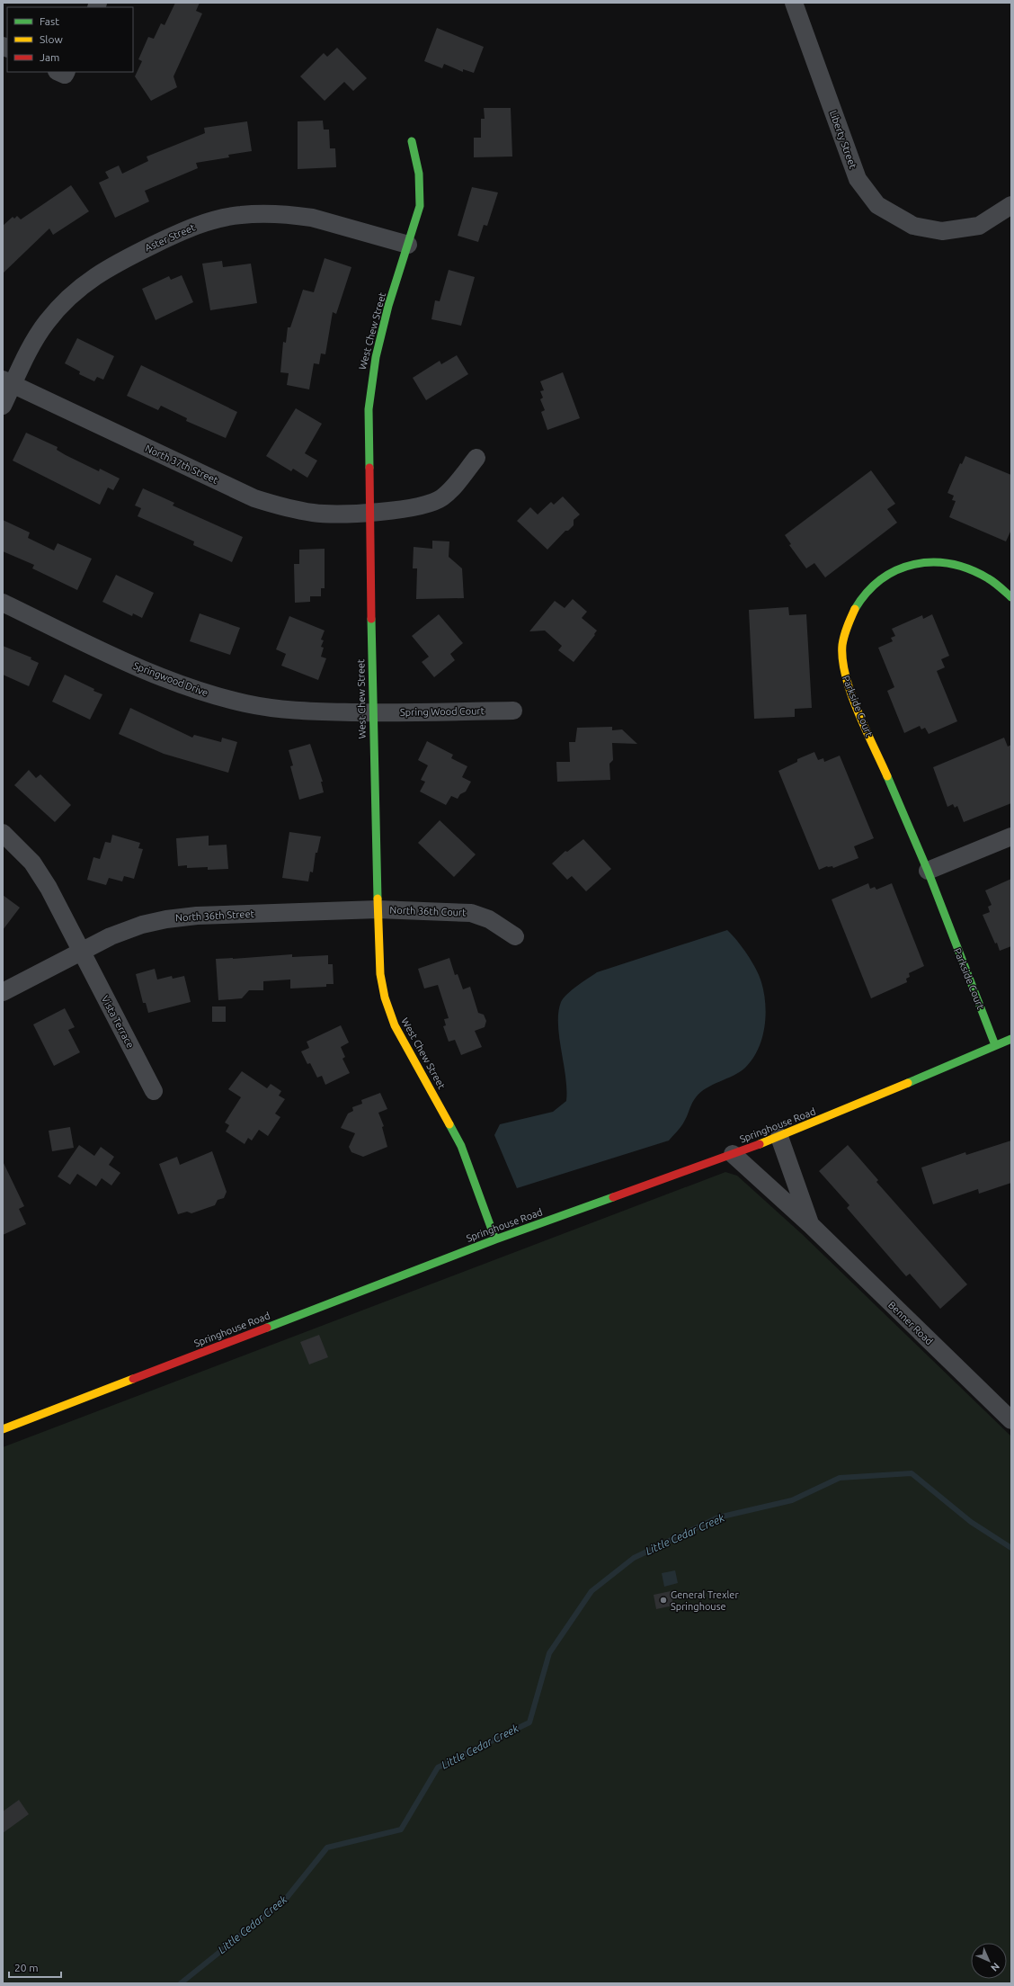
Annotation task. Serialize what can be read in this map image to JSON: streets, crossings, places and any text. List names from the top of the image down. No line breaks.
{"streets":{"street":["Liberty Street","Aster Street","West Chew Street","North 37th Street","Springwood Drive","Parkside Court","Spring Wood Court","North 36th Court","North 36th Street","Vista Terrace","Springhouse Road","Benner Road"]},"crossings":[["Aster Street","West Chew Street"],["Aster Street","North 37th Street"],["West Chew Street","North 37th Street"],["West Chew Street","Springwood Drive"],["West Chew Street","Spring Wood Court"],["West Chew Street","North 36th Court"],["West Chew Street","North 36th Street"],["West Chew Street","Springhouse Road"],["Springwood Drive","Spring Wood Court"],["Parkside Court","Springhouse Road"],["North 36th Court","North 36th Street"],["North 36th Street","Vista Terrace"],["Springhouse Road","Benner Road"]],"water":["Little Cedar Creek"],"places":["General Trexler Springhouse"],"legend":["Fast","Slow","Jam"],"scale_bar":"20 m","north":"bottom right"}
